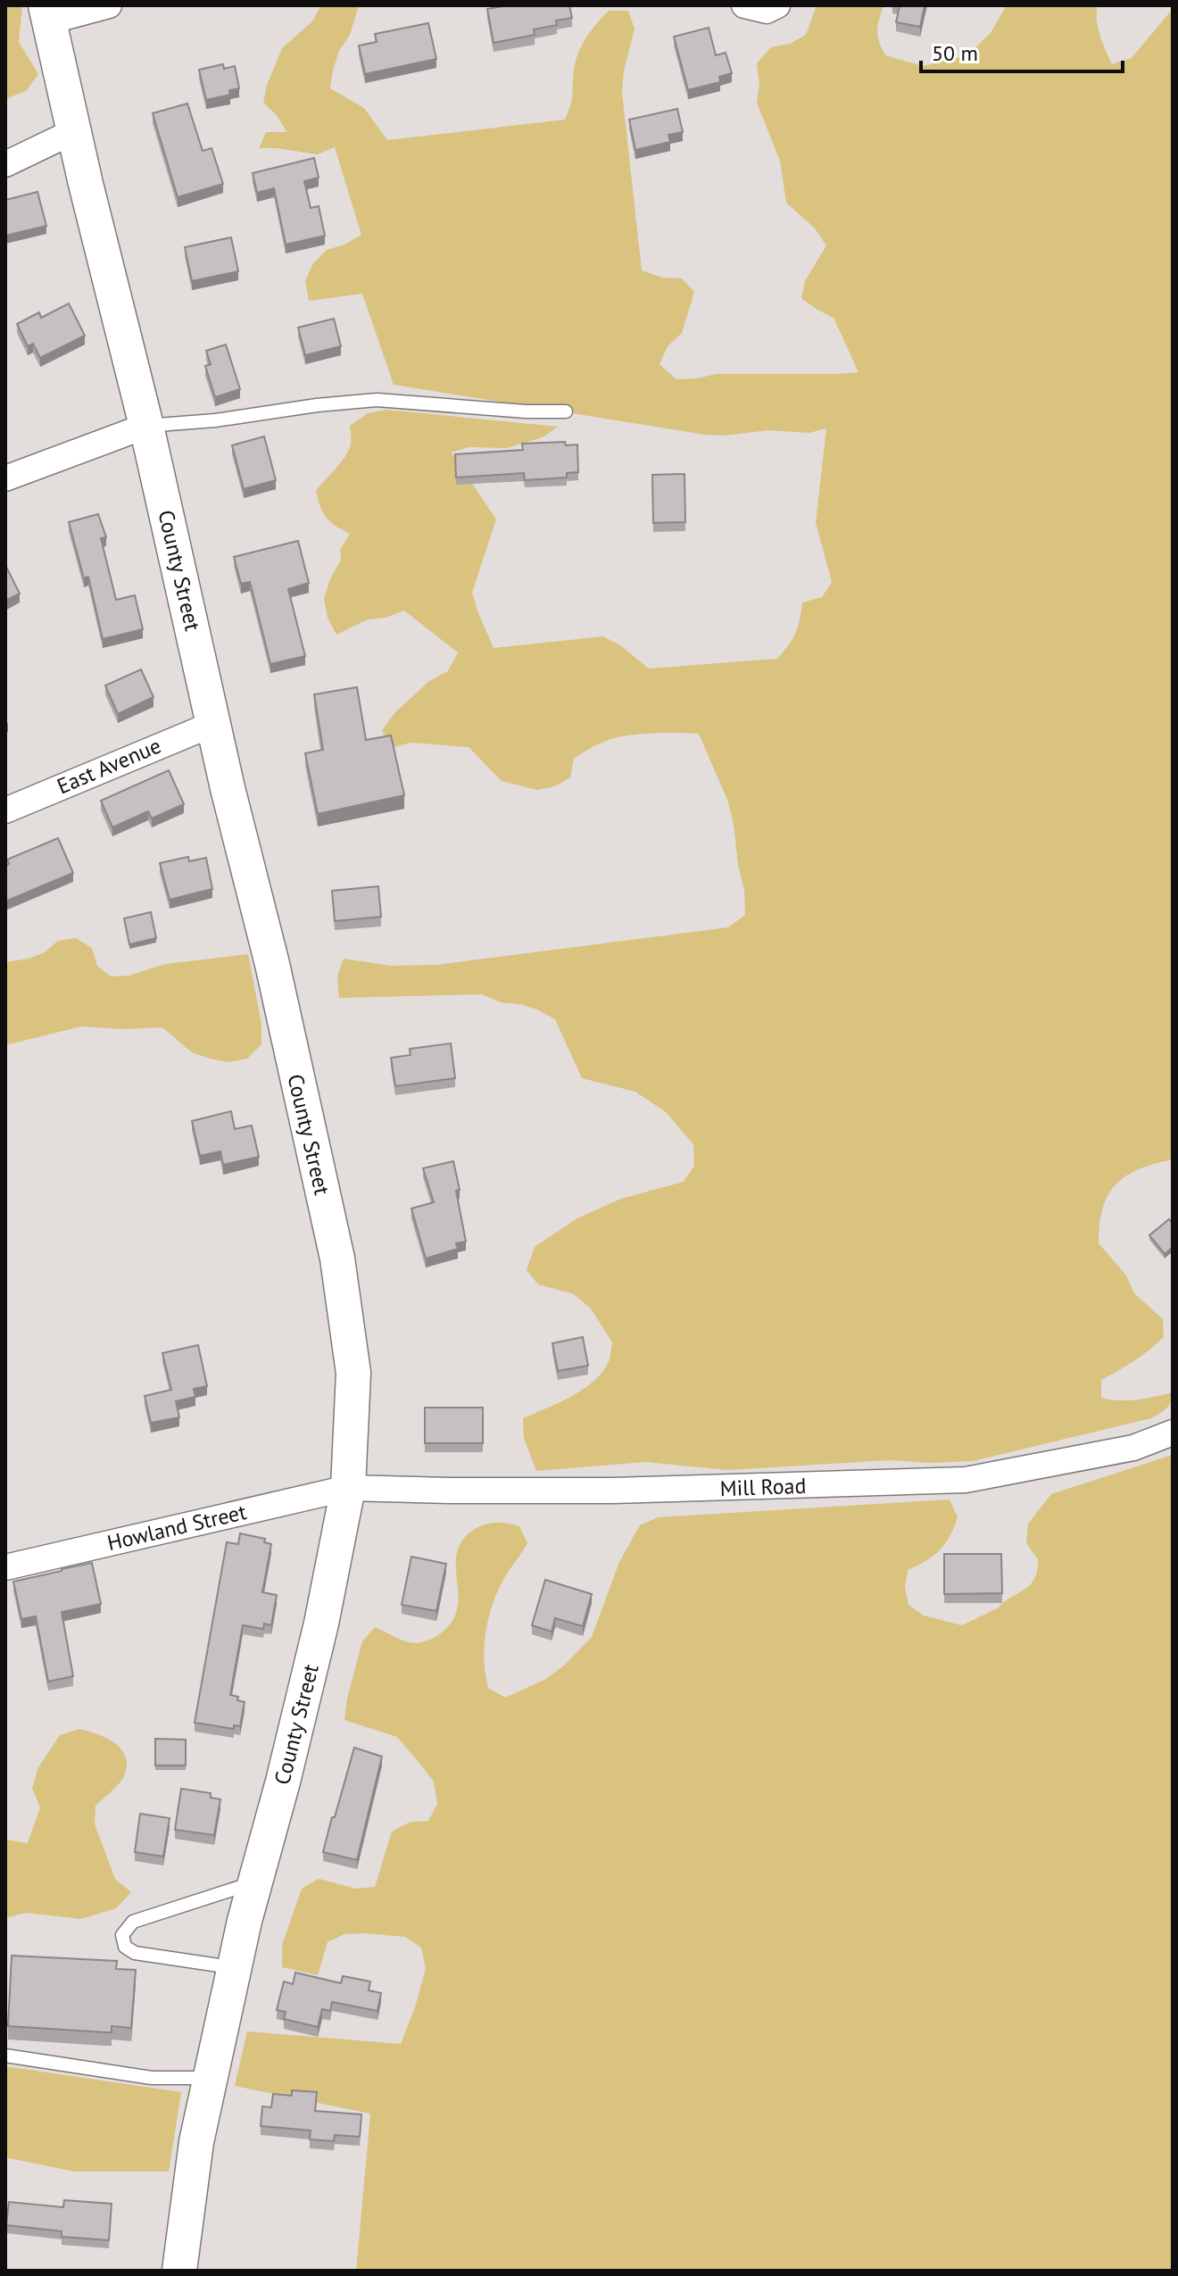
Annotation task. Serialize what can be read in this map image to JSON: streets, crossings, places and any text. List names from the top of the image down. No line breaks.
{"streets":{"street":["County Street","East Avenue","Mill Road","Howland Street"]},"crossings":[["County Street","East Avenue"],["County Street","Mill Road"],["County Street","Howland Street"],["Mill Road","Howland Street"]],"scale_bar":"50 m"}
